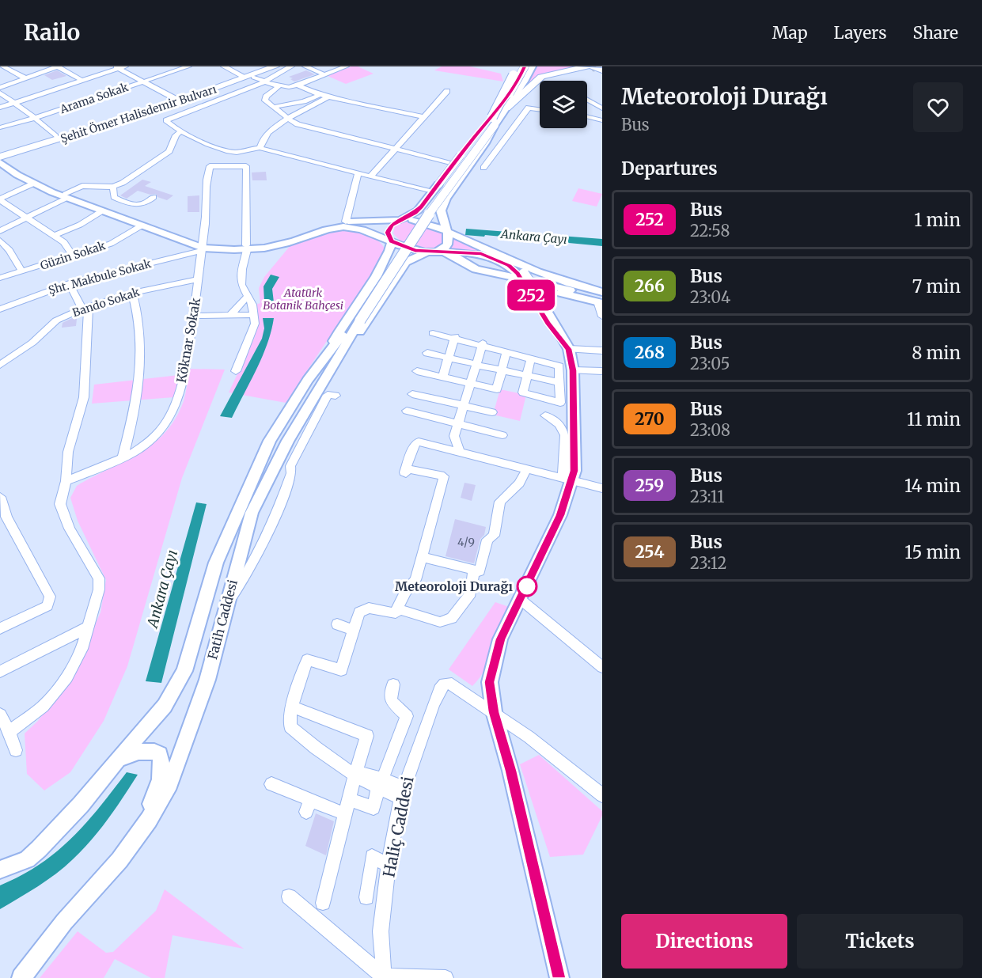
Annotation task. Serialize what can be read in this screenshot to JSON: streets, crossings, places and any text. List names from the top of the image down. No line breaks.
{"streets":{"highway":["Şehit Ömer Halisdemir Bulvarı"],"main road":["Fatih Caddesi"],"street":["Arama Sokak","Güzin Sokak","Şht. Makbule Sokak","Bando Sokak","Köknar Sokak","Haliç Caddesi"]},"crossings":[["Şht. Makbule Sokak","Köknar Sokak"],["Bando Sokak","Köknar Sokak"]],"water":["Ankara Çayı"],"parks":["Atatürk Botanik Bahçesi"],"places":["Meteoroloji Durağı"],"lines":["bus line 252"],"house_numbers":["4/9"],"page":{"header":"Railo","nav":["Map","Layers","Share"],"on_map":"252","heading":[["Meteoroloji Durağı","Bus"],"Departures"],"list":[{"mark":"252","name":"Bus","note":"22:58","value":"1 min"},{"mark":"266","name":"Bus","note":"23:04","value":"7 min"},{"mark":"268","name":"Bus","note":"23:05","value":"8 min"},{"mark":"270","name":"Bus","note":"23:08","value":"11 min"},{"mark":"259","name":"Bus","note":"23:11","value":"14 min"},{"mark":"254","name":"Bus","note":"23:12","value":"15 min"}],"buttons":["Directions","Tickets"]}}
